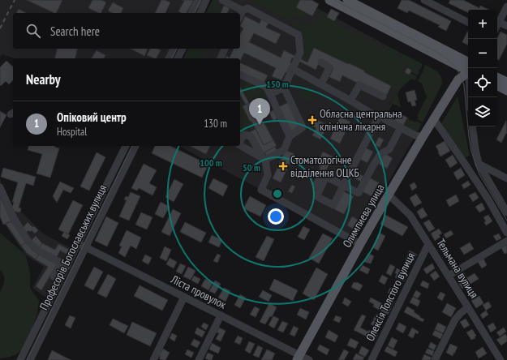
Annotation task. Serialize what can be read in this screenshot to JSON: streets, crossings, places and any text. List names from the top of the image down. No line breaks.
{"streets":{"main road":["Олимпиева улица"],"street":["Професорів Богославських вулиця","Тельмана вулиця","Ліста провулок","Олексія Толстого вулиця"]},"crossings":[["Олимпиева улица","Тельмана вулиця"],["Олимпиева улица","Ліста провулок"],["Професорів Богославських вулиця","Ліста провулок"],["Тельмана вулиця","Олексія Толстого вулиця"]],"places":{"health":["Обласна центральна клінічна лікарня","Стоматологічне відділення ОЦКБ"]},"page":{"map_buttons":["+","−"],"search":"Search here","heading":"Nearby","pins":"1","list":[{"mark":"1","name":"Опіковий центр","note":"Hospital","value":"130 m"}]},"rings":["150 m","100 m","50 m"]}
